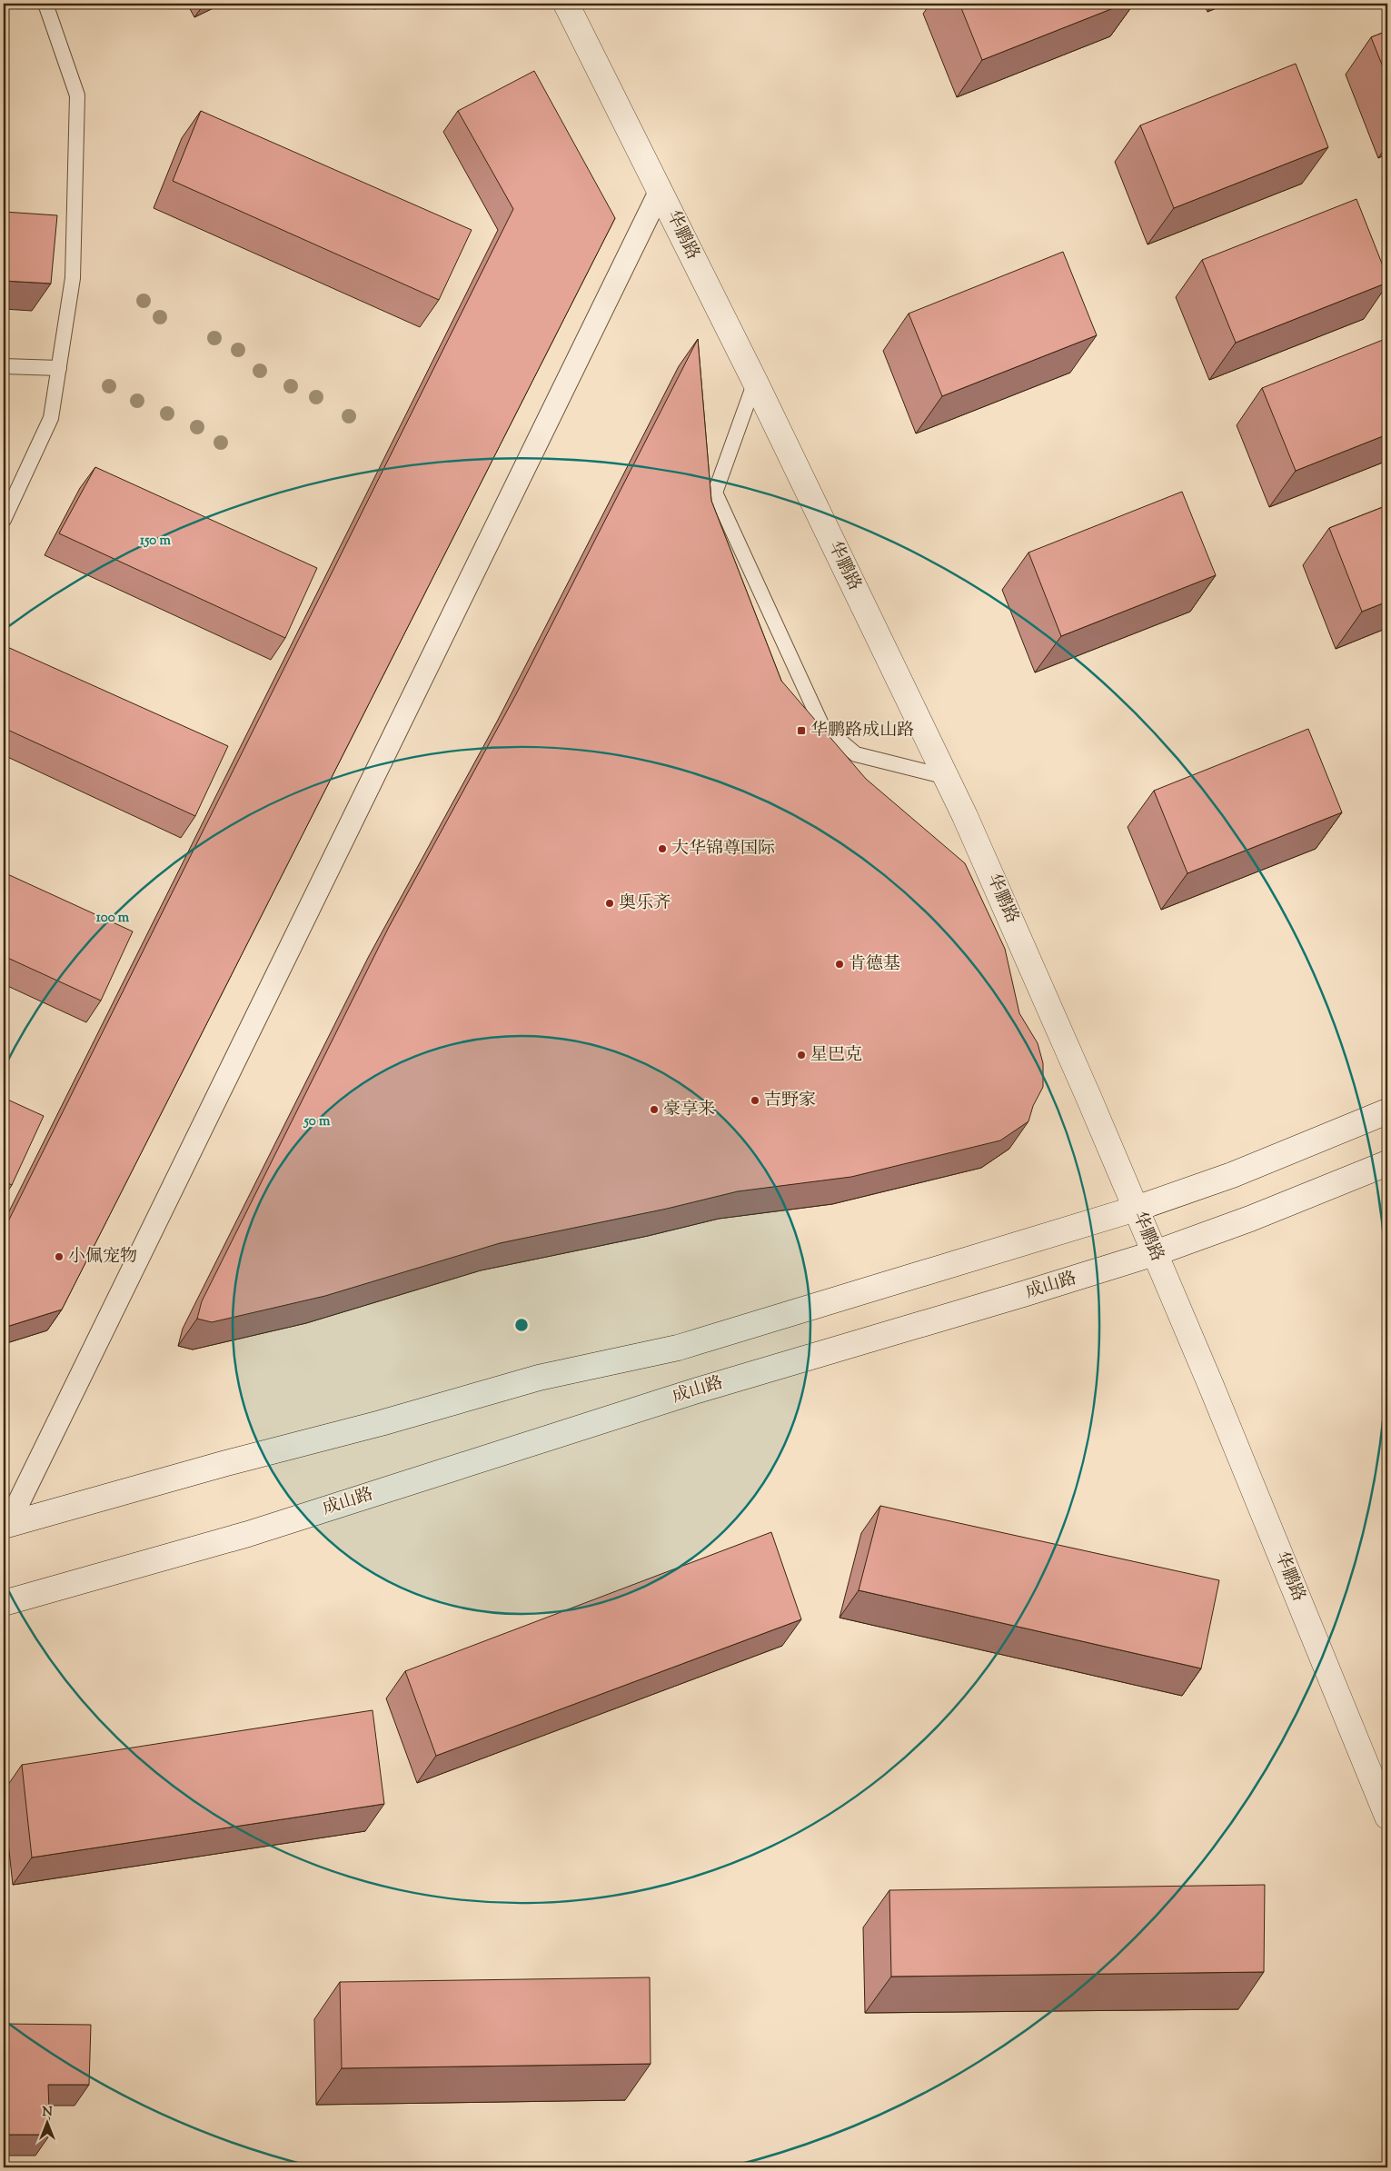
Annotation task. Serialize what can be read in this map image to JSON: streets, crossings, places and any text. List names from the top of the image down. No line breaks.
{"streets":{"main road":["华鹏路","成山路"]},"crossings":[["华鹏路","成山路"]],"places":{"transit":["华鹏路成山路"],"other":["大华锦尊国际","奥乐齐","肯德基","星巴克","吉野家","豪享来","小佩宠物"]},"north":"top","rings":["150 m","100 m","50 m"]}
